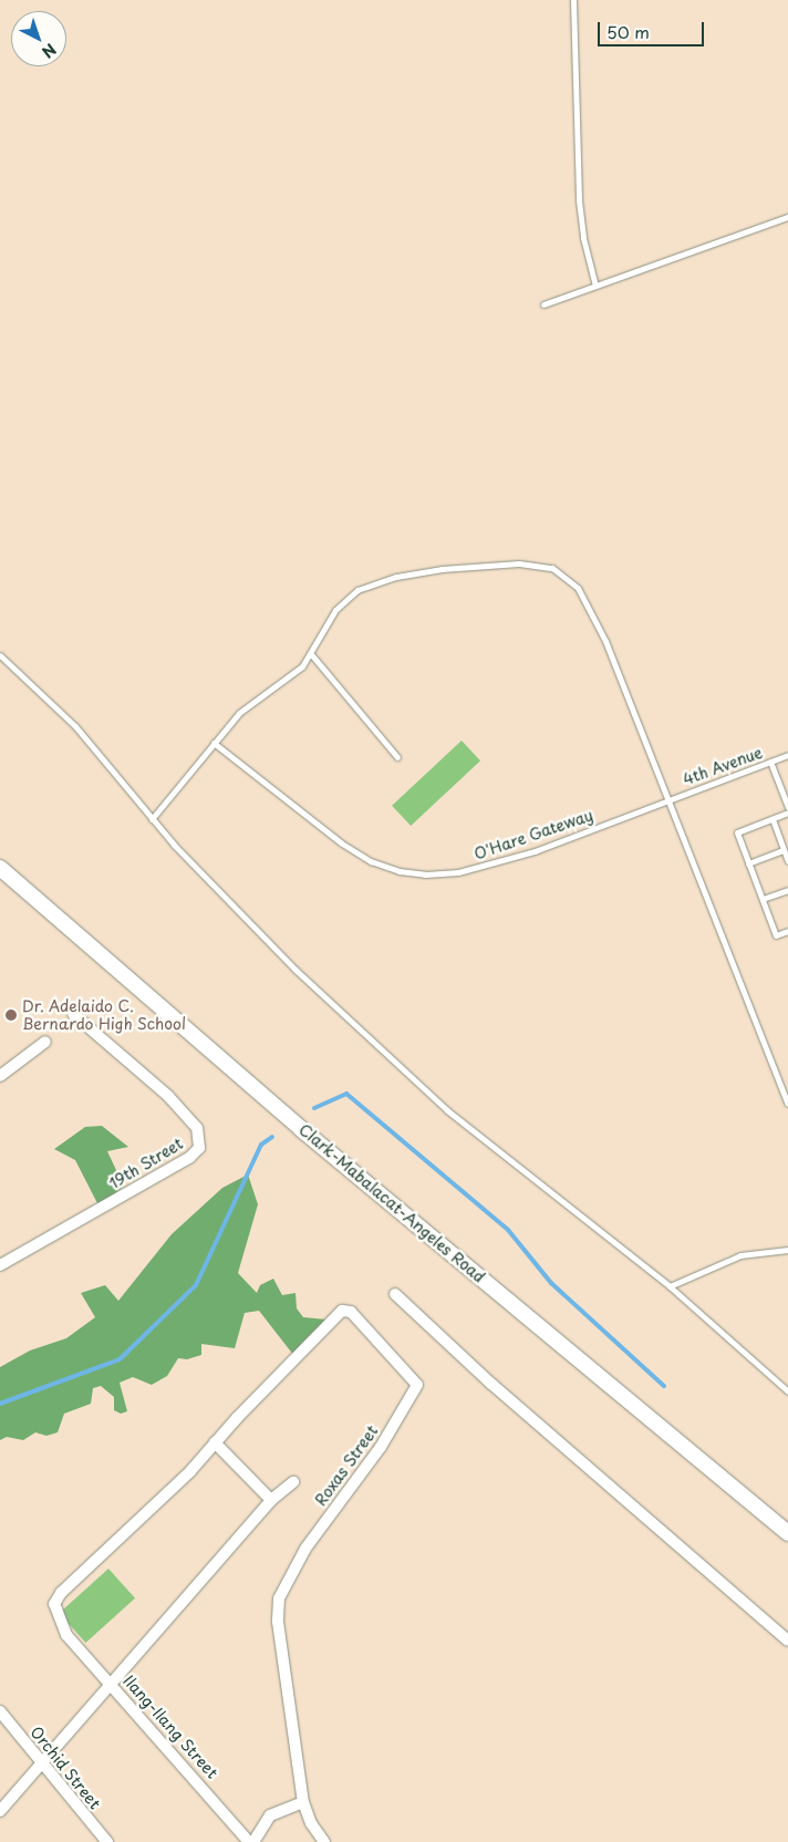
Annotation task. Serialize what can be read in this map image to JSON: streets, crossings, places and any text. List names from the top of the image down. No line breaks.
{"streets":{"main road":["Clark-Mabalacat-Angeles Road"],"street":["19th Street","Roxas Street","Ilang-Ilang Street","Orchid Street"],"lane":["4th Avenue","O'Hare Gateway"]},"crossings":[["4th Avenue","O'Hare Gateway"],["Roxas Street","Ilang-Ilang Street"]],"places":["Dr. Adelaido C. Bernardo High School"],"scale_bar":"50 m","north":"bottom right"}
